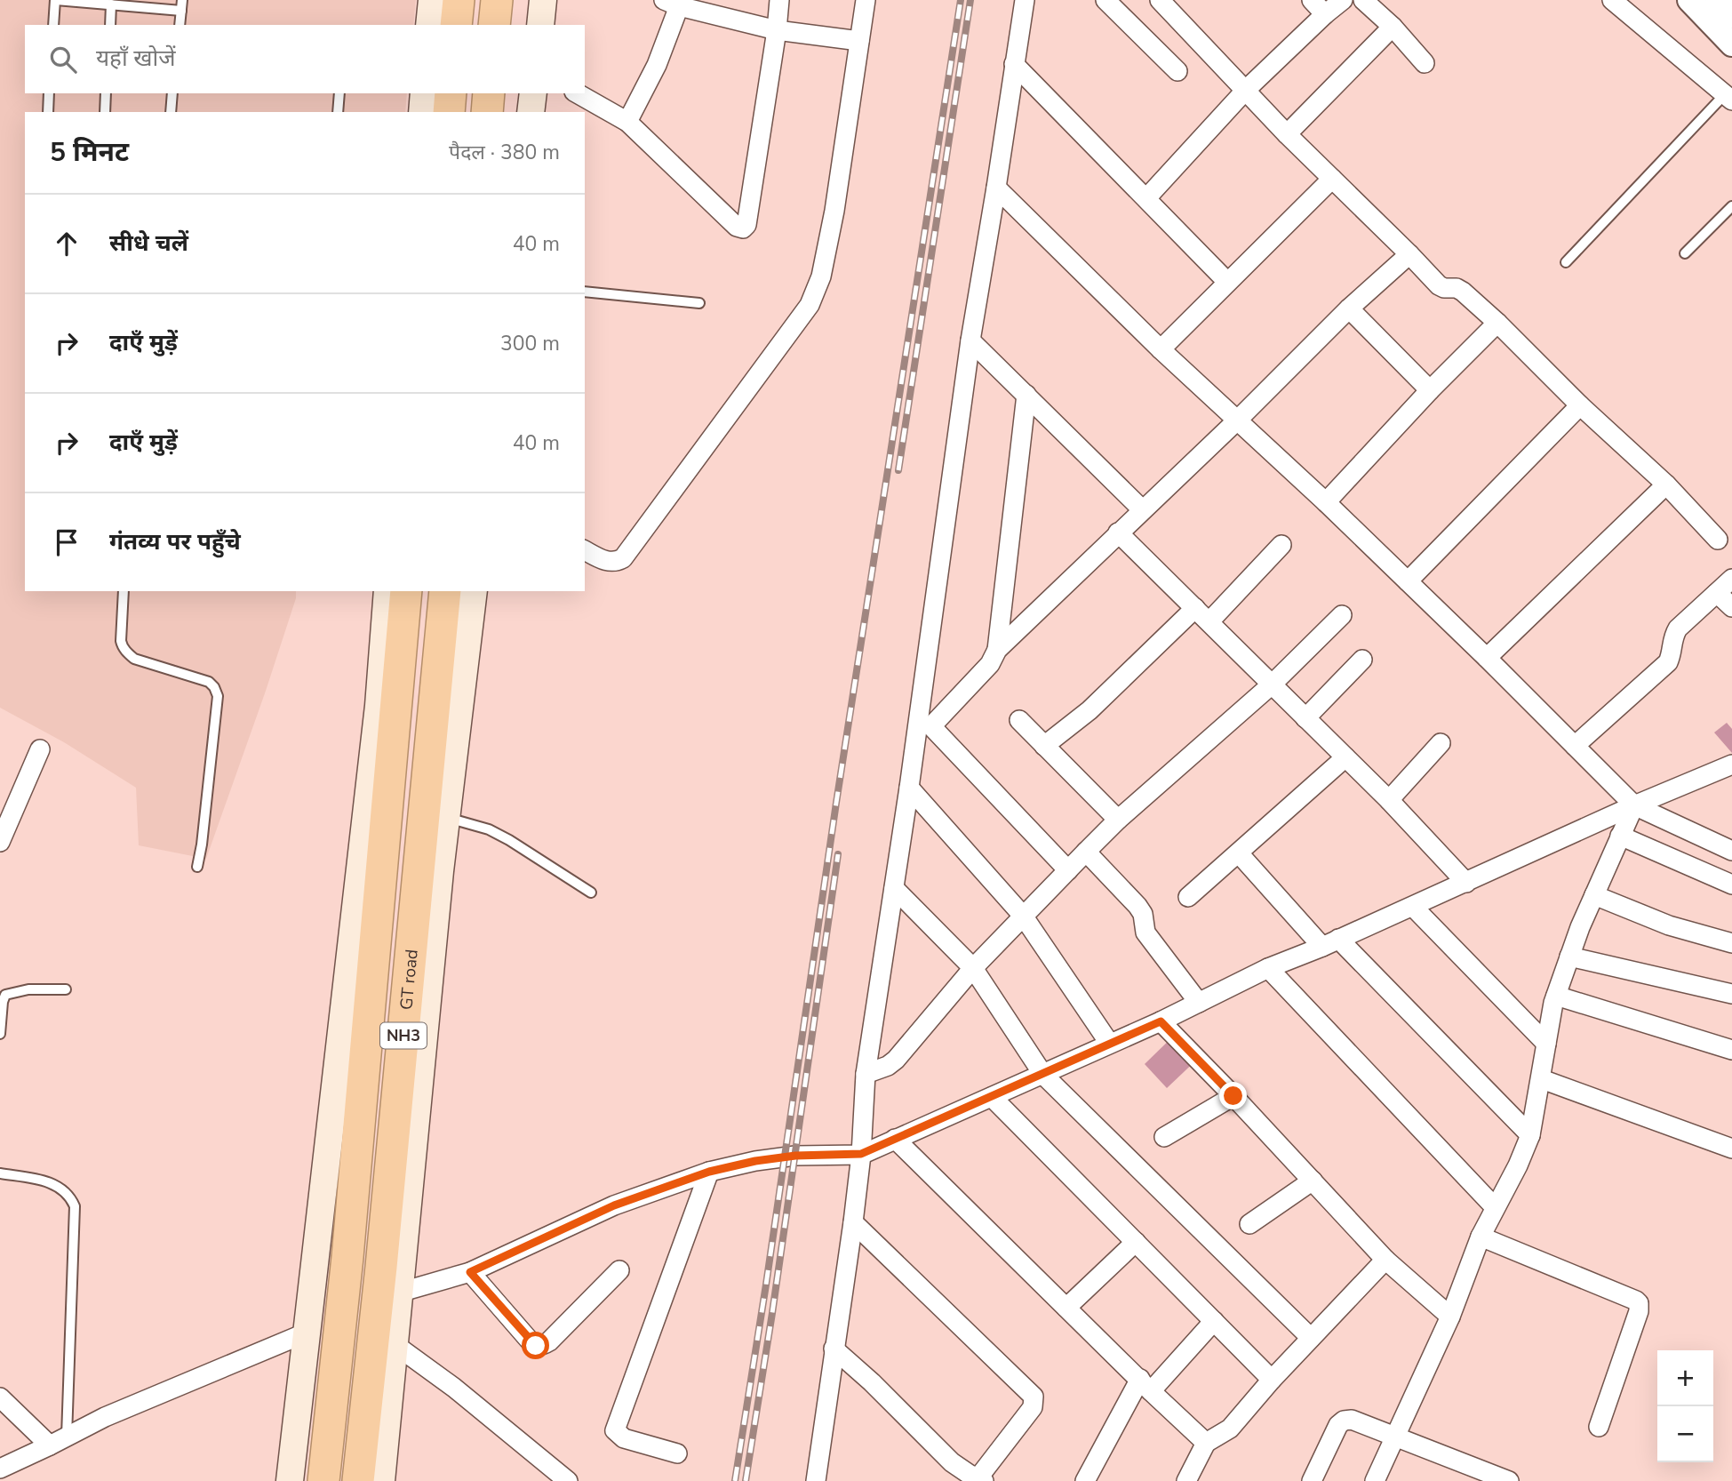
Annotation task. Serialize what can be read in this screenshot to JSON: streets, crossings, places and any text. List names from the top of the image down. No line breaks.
{"streets":{"highway":["GT road","NH3"]},"page":{"search":"यहाँ खोजें","heading":["5 मिनट","पैदल · 380 m"],"list":[["सीधे चलें","40 m"],["दाएँ मुड़ें","300 m"],["दाएँ मुड़ें","40 m"],"गंतव्य पर पहुँचे"],"map_buttons":["+","−"]}}
